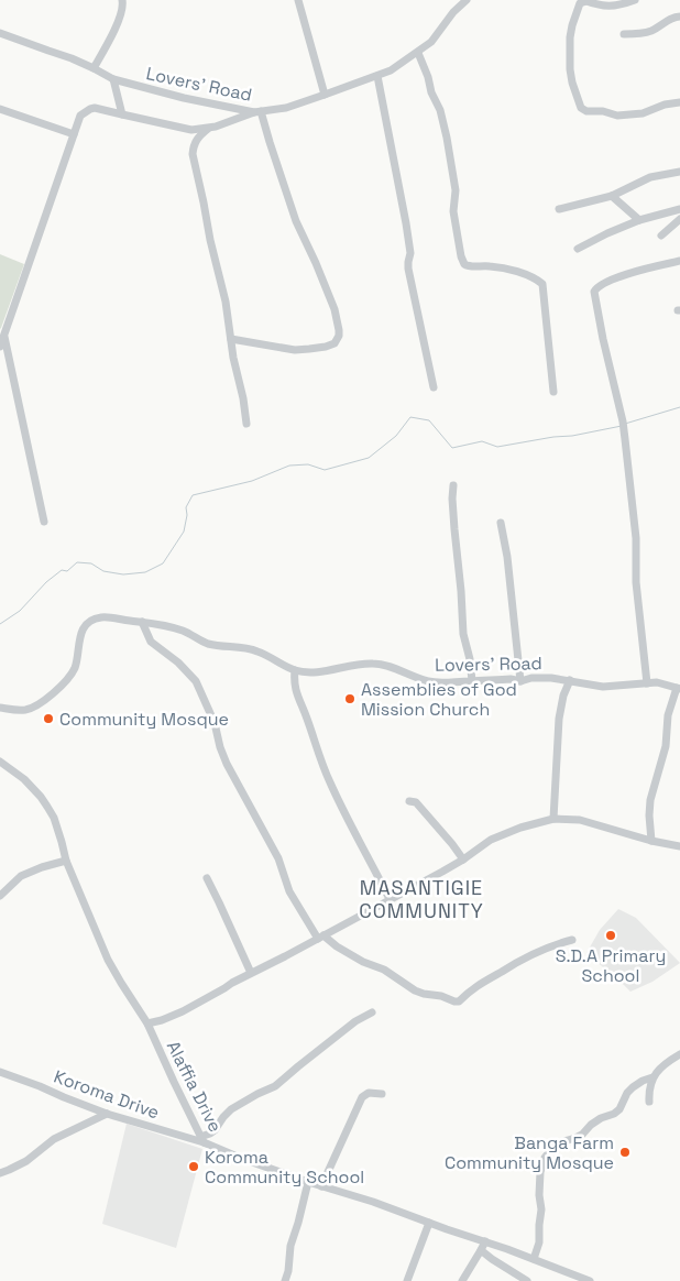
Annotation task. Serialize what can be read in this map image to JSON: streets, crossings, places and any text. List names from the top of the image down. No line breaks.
{"streets":{"street":["Lovers' Road","Alaffia Drive","Koroma Drive"]},"crossings":[["Alaffia Drive","Koroma Drive"]],"districts":["MASANTIGIE COMMUNITY"],"places":["Assemblies of God Mission Church","Community Mosque","S.D.A Primary School","Banga Farm Community Mosque","Koroma Community School"]}
